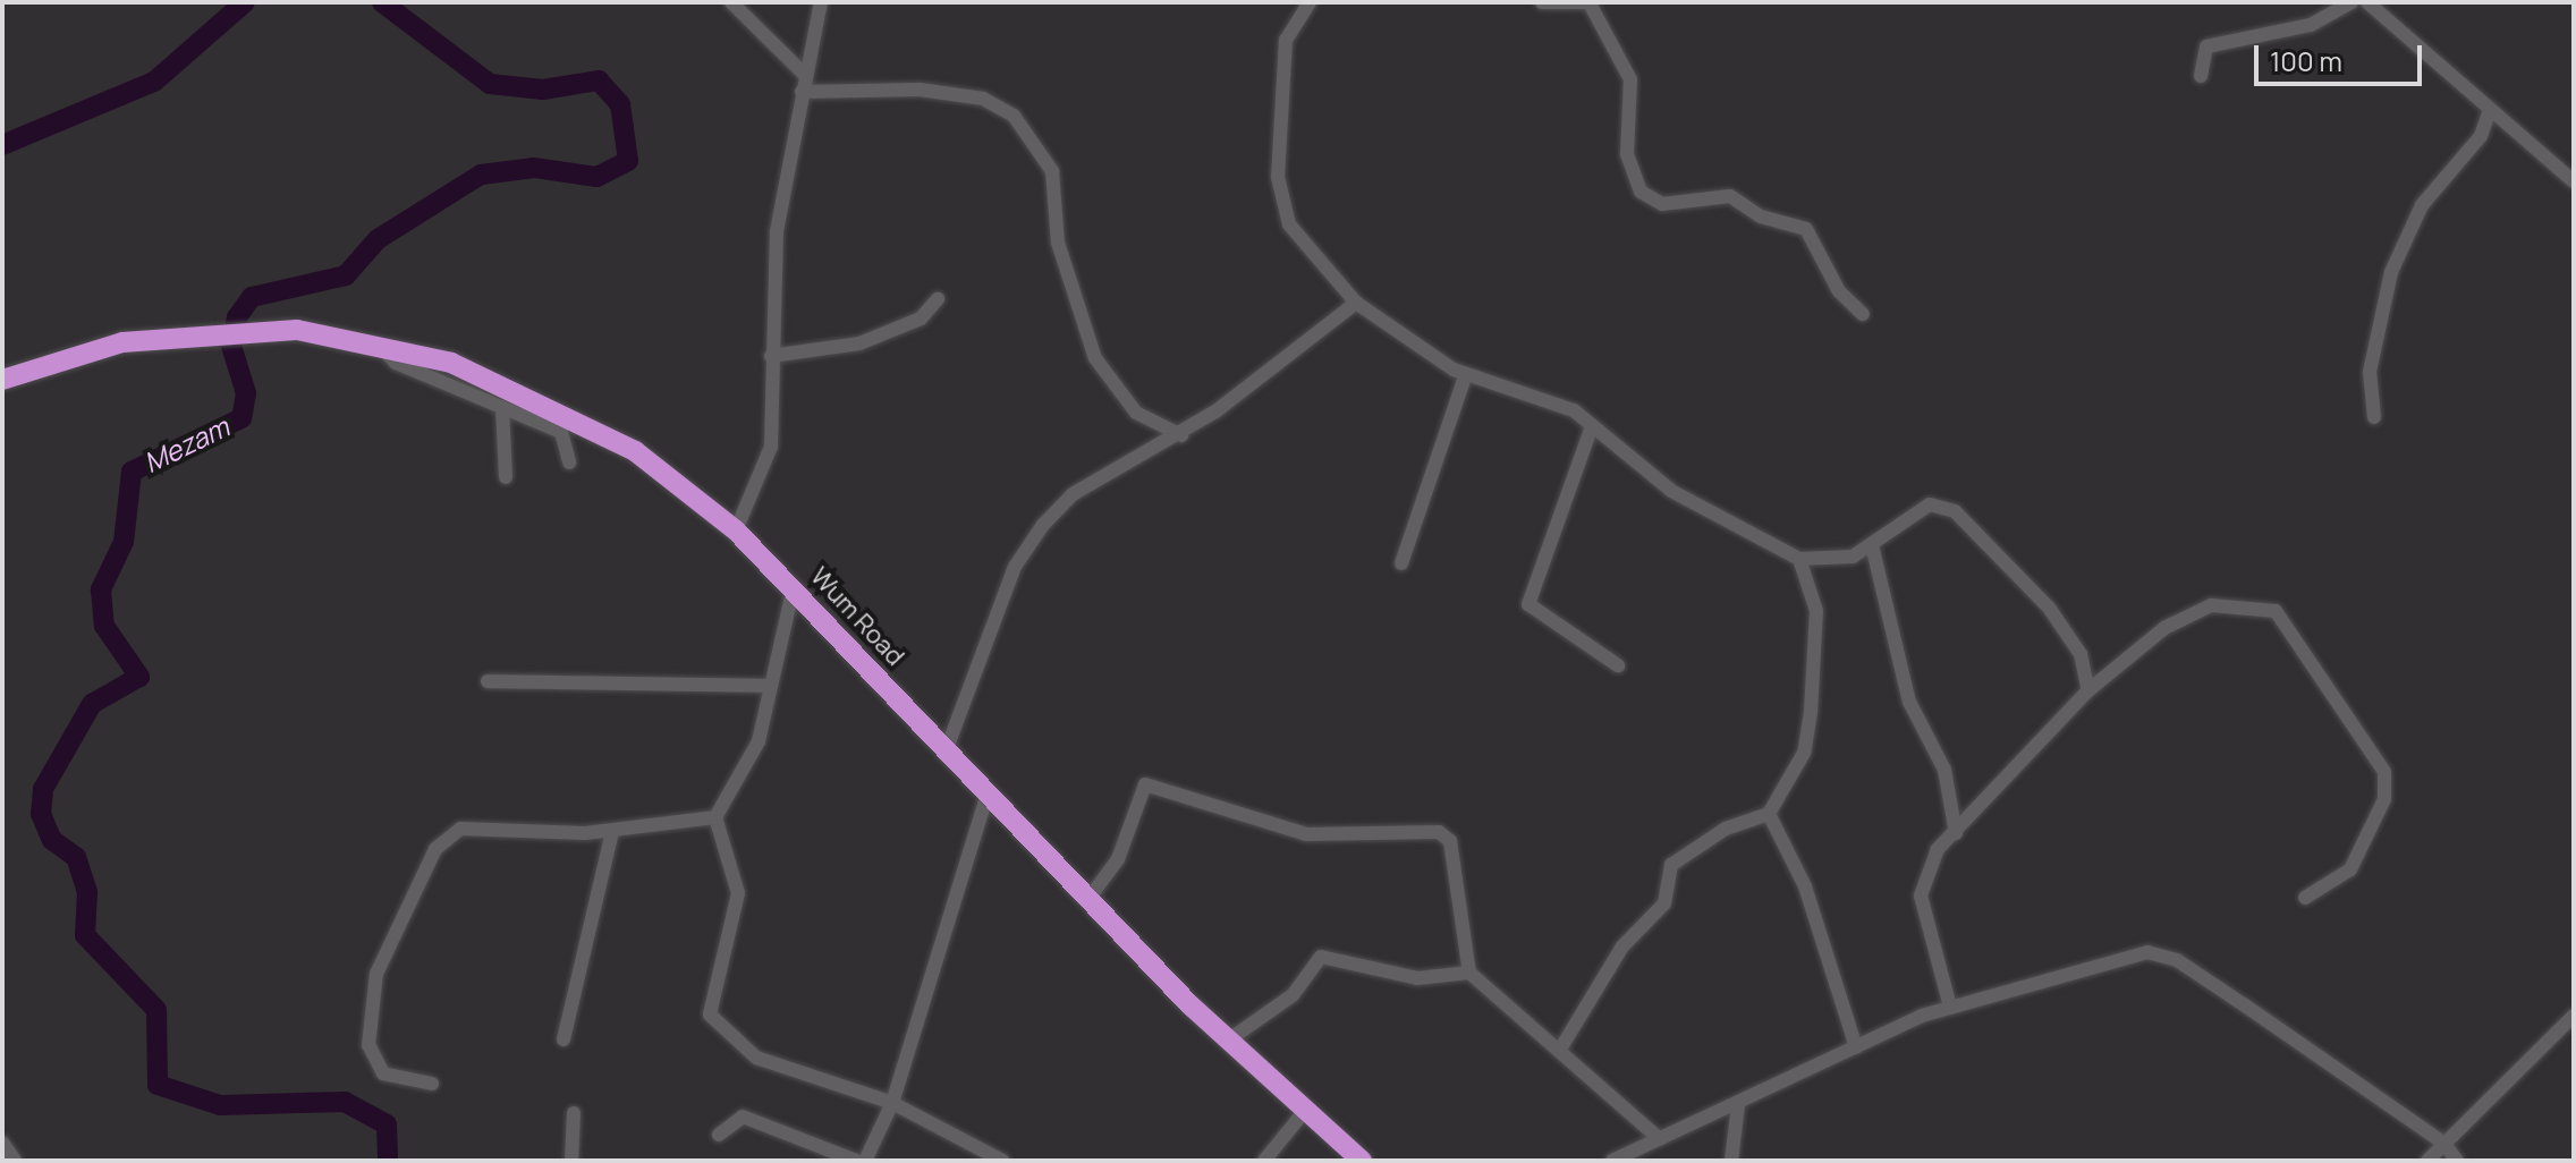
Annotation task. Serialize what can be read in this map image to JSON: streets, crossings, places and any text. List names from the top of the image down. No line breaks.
{"streets":{"highway":["Wum Road"]},"water":["Mezam"],"scale_bar":"100 m"}
